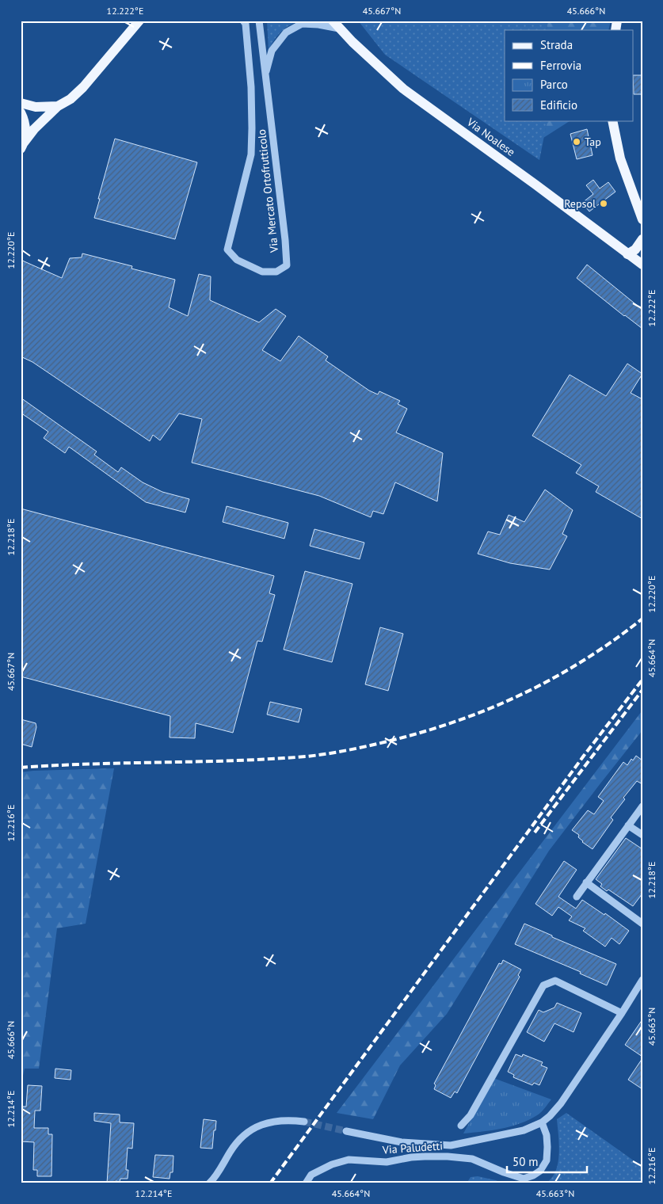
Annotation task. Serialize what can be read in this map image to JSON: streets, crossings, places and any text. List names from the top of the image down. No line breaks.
{"streets":{"main road":["Via Noalese"],"street":["Via Mercato Ortofrutticolo","Via Paludetti"]},"crossings":[["Via Noalese","Via Mercato Ortofrutticolo"]],"places":["Tap","Repsol"],"legend":["Strada","Ferrovia","Parco","Edificio"],"scale_bar":"50 m","coordinates":["12.222°E","45.667°N","45.666°N","12.220°E","12.218°E","45.664°N","12.216°E","45.663°N","12.214°E"]}
